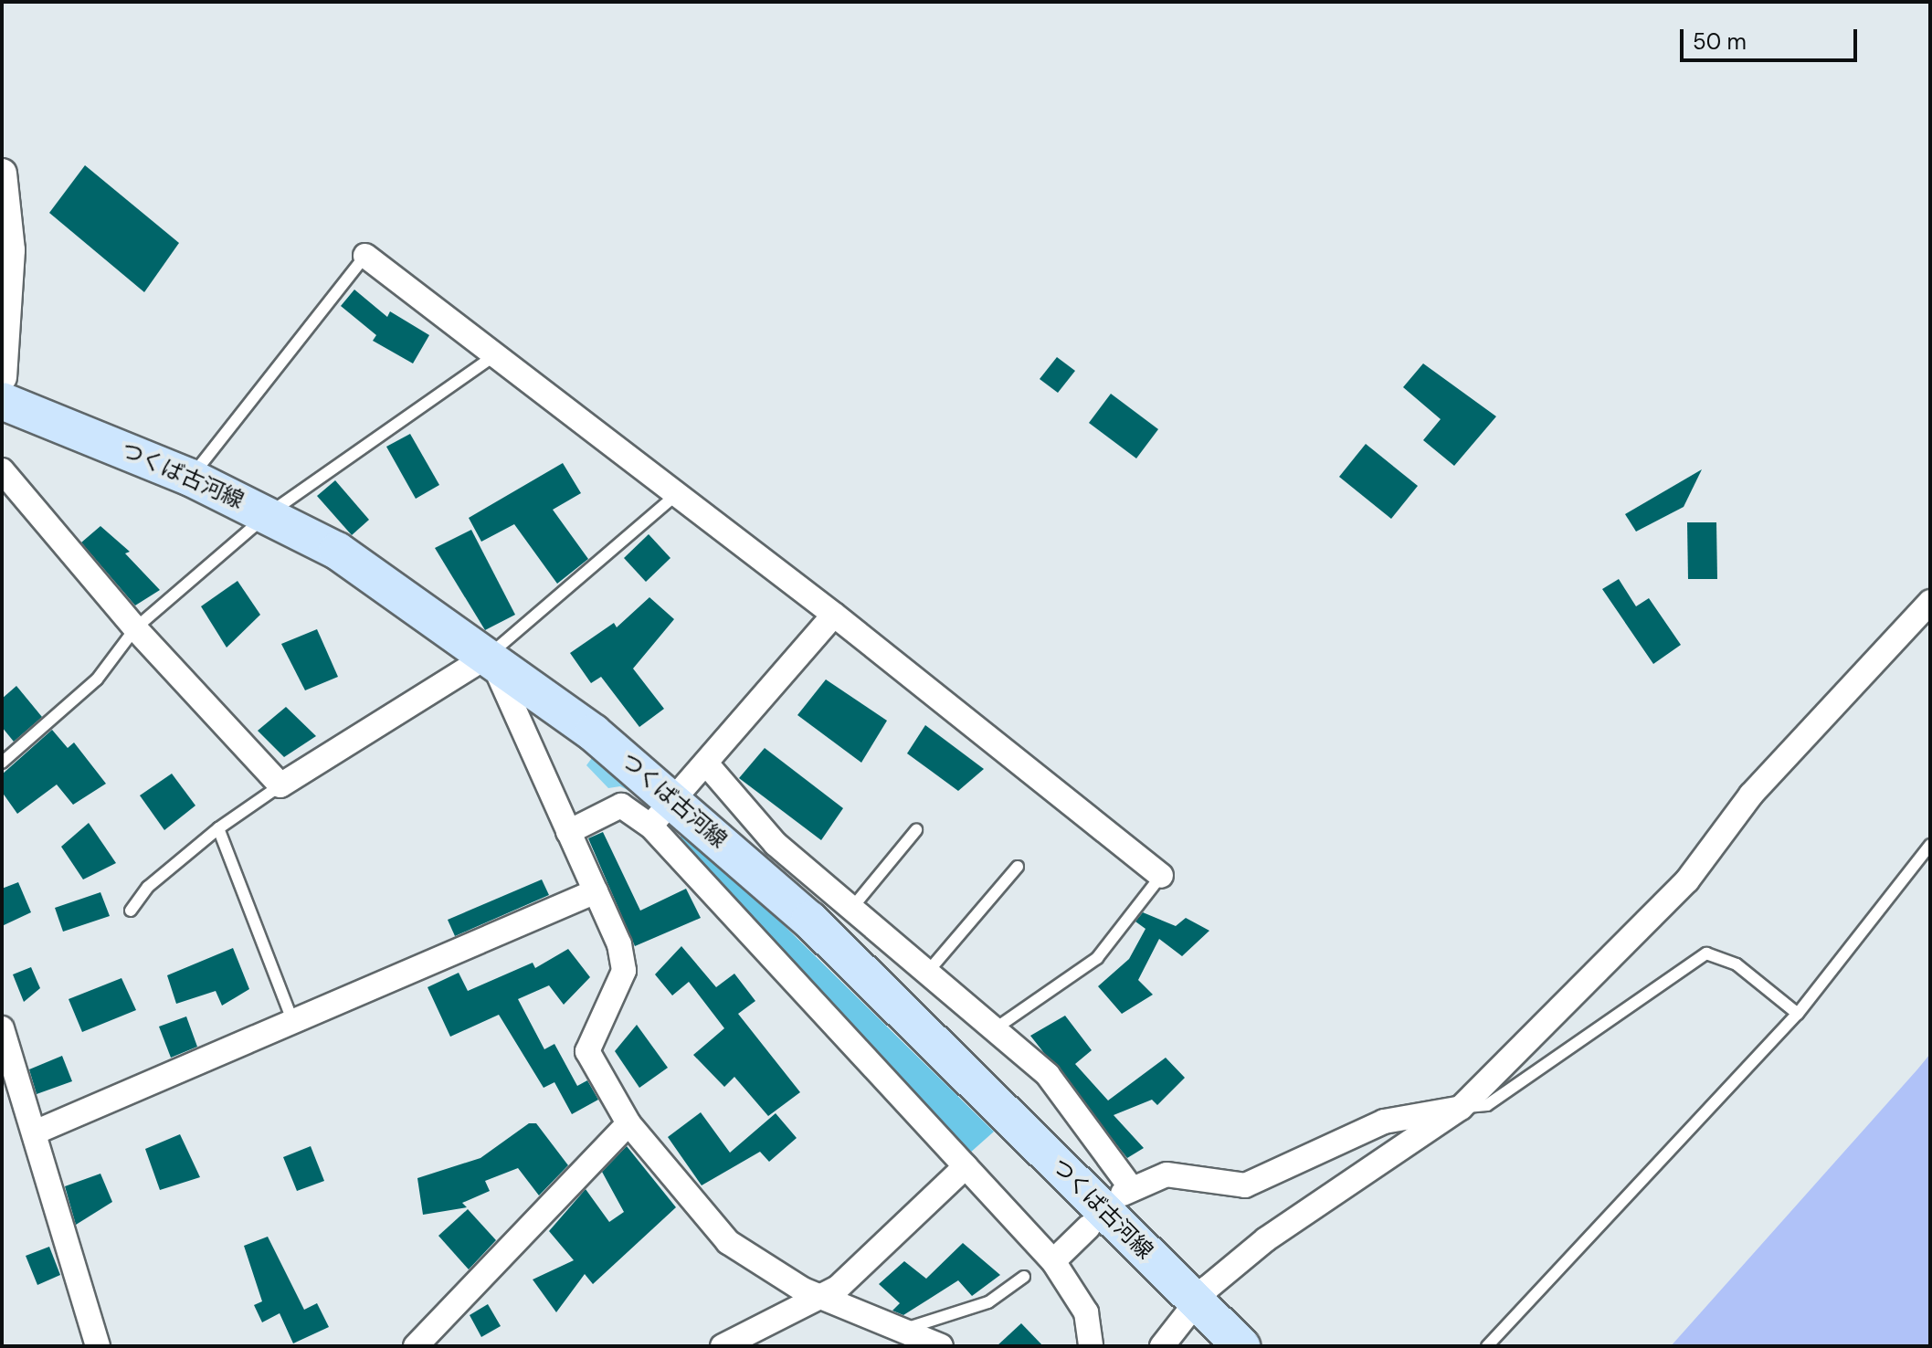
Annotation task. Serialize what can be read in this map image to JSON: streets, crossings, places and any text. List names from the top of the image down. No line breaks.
{"streets":{"main road":["つくば古河線"]},"scale_bar":"50 m"}
